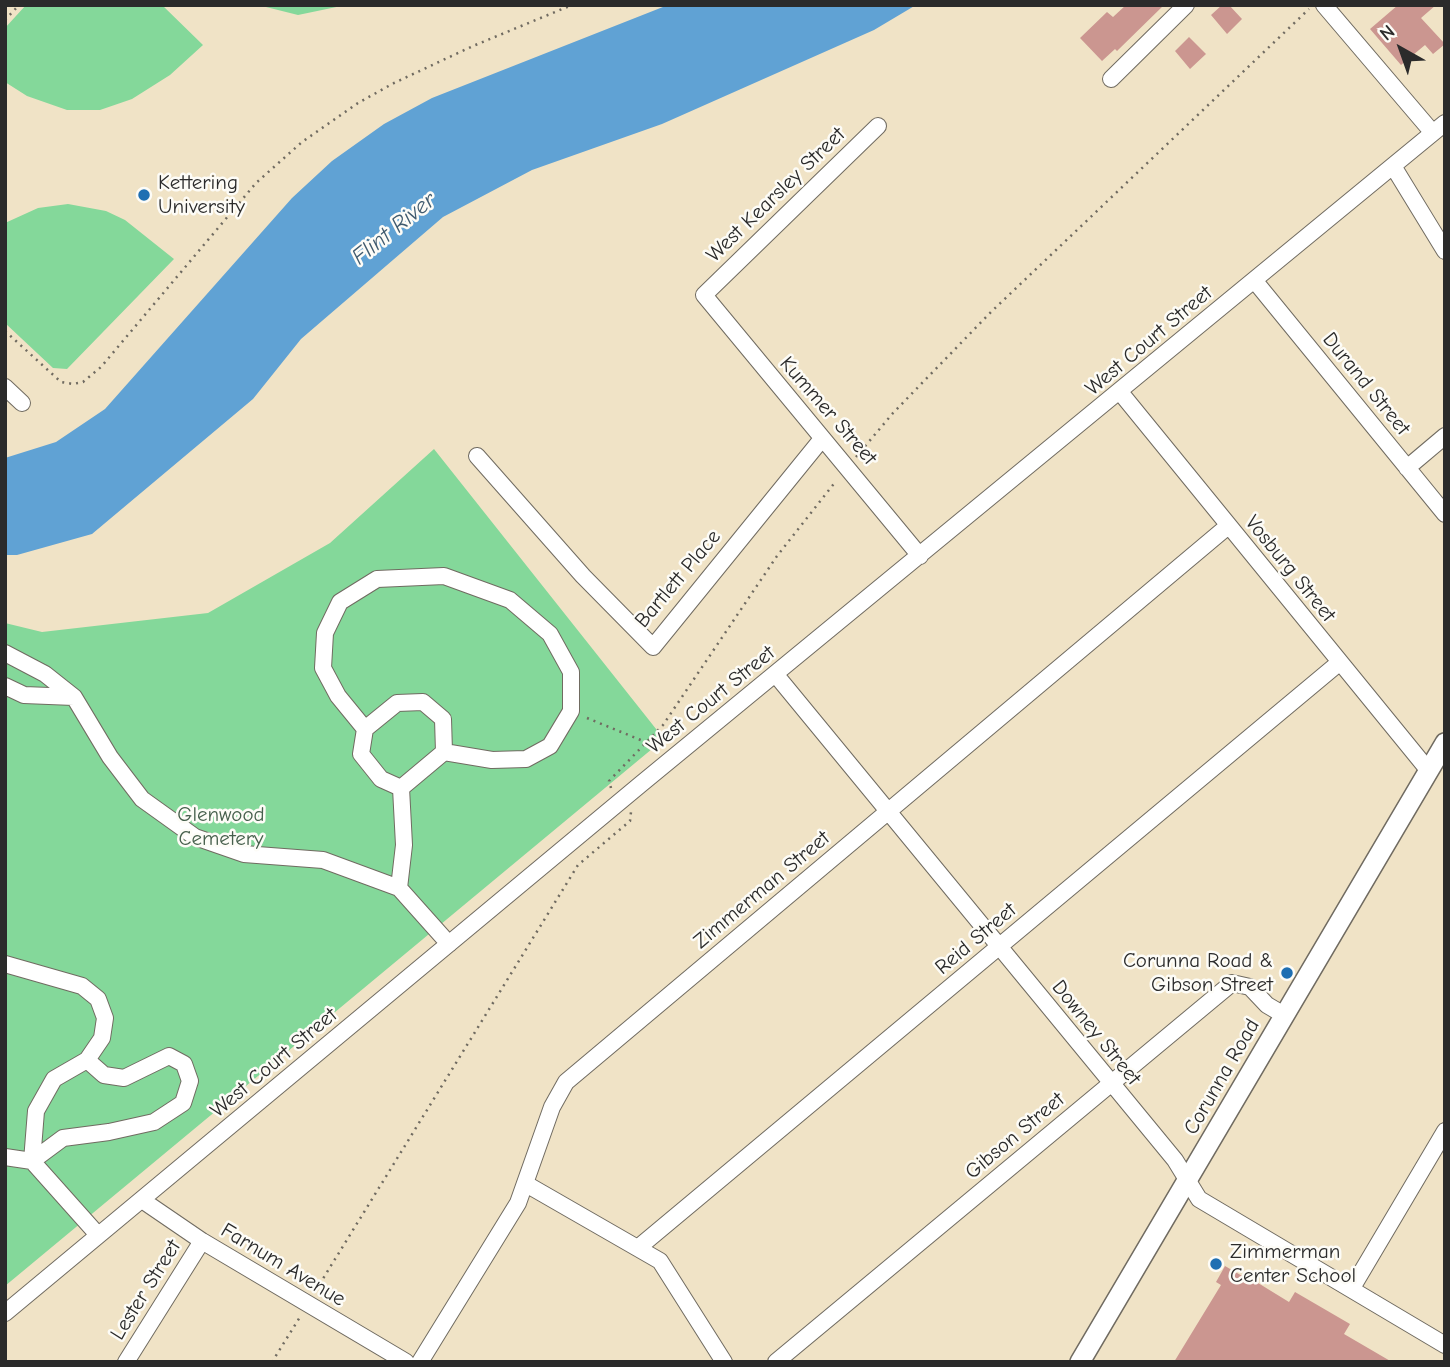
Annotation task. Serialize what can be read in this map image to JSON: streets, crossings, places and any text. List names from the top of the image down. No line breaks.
{"streets":{"main road":["Corunna Road"],"street":["West Kearsley Street","West Court Street","Durand Street","Kummer Street","Vosburg Street","Bartlett Place","Zimmerman Street","Reid Street","Downey Street","Gibson Street","Farnum Avenue","Lester Street"]},"crossings":[["West Kearsley Street","Kummer Street"],["West Court Street","Durand Street"],["West Court Street","Kummer Street"],["West Court Street","Vosburg Street"],["West Court Street","Downey Street"],["West Court Street","Farnum Avenue"],["Kummer Street","Bartlett Place"],["Vosburg Street","Zimmerman Street"],["Vosburg Street","Reid Street"],["Vosburg Street","Corunna Road"],["Zimmerman Street","Downey Street"],["Reid Street","Downey Street"],["Downey Street","Corunna Road"],["Downey Street","Gibson Street"],["Corunna Road","Gibson Street"],["Farnum Avenue","Lester Street"]],"water":["Flint River"],"parks":["Glenwood Cemetery"],"places":["Kettering University","Corunna Road & Gibson Street","Zimmerman Center School"],"north":"top left"}
